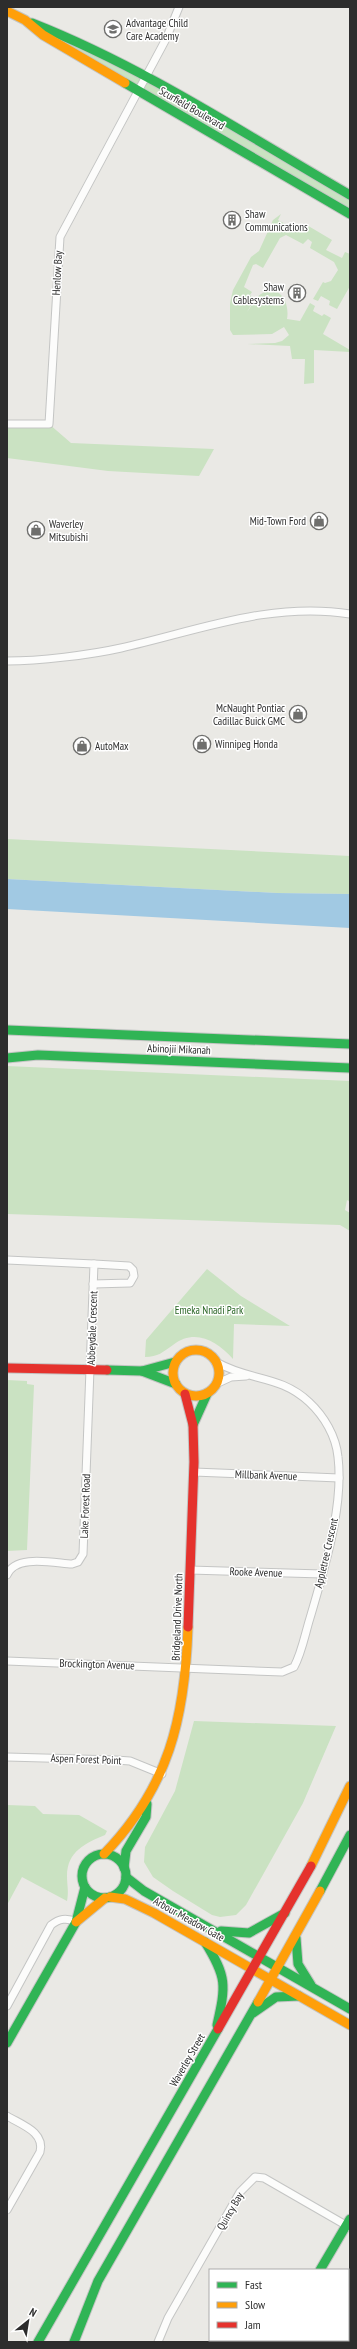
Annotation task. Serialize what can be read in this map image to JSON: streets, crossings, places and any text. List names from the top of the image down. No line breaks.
{"streets":{"street":["Scurfield Boulevard","Henlow Bay","Abinojii Mikanah","Abbeydale Crescent","Millbank Avenue","Lake Forest Road","Appletree Crescent","Rooke Avenue","Bridgeland Drive North","Brockington Avenue","Aspen Forest Point","Arbour Meadow Gate","Waverley Street","Quincy Bay"]},"crossings":[["Scurfield Boulevard","Henlow Bay"],["Abbeydale Crescent","Lake Forest Road"],["Millbank Avenue","Appletree Crescent"],["Millbank Avenue","Bridgeland Drive North"],["Appletree Crescent","Rooke Avenue"],["Appletree Crescent","Bridgeland Drive North"],["Appletree Crescent","Brockington Avenue"],["Rooke Avenue","Bridgeland Drive North"],["Bridgeland Drive North","Brockington Avenue"],["Bridgeland Drive North","Aspen Forest Point"],["Bridgeland Drive North","Arbour Meadow Gate"],["Arbour Meadow Gate","Waverley Street"]],"parks":["Emeka Nnadi Park"],"places":{"school or university":["Advantage Child Care Academy"],"building":["Shaw Communications","Shaw Cablesystems"],"shop":["Mid-Town Ford","Waverley Mitsubishi","McNaught Pontiac Cadillac Buick GMC","Winnipeg Honda","AutoMax"]},"legend":["Fast","Slow","Jam"],"north":"top right"}
